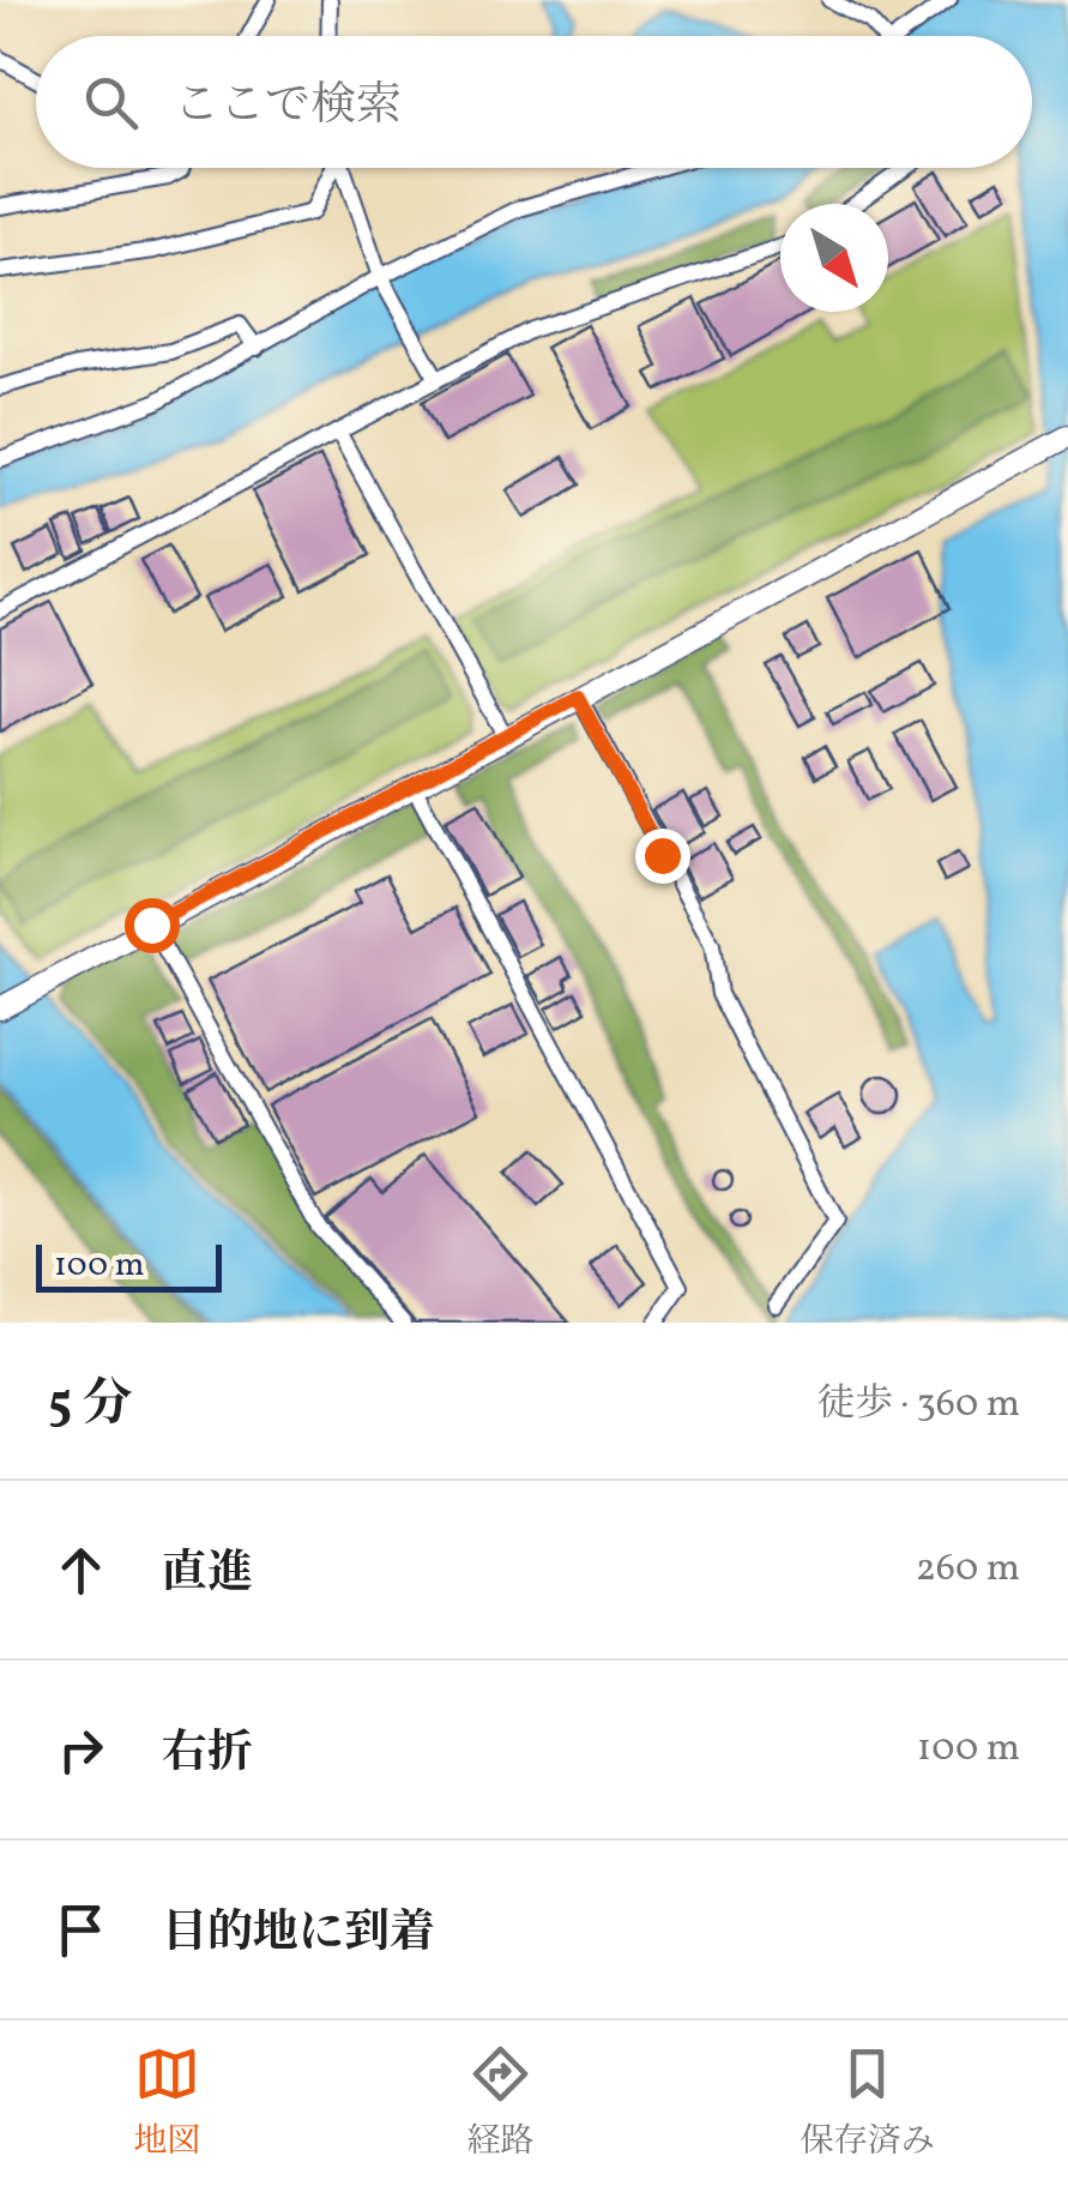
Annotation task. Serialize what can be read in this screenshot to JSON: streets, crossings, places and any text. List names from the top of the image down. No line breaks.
{"scale_bar":"100 m","north":"bottom right","page":{"search":"ここで検索","scale":"100 m","heading":["5 分","徒歩 · 360 m"],"list":[["直進","260 m"],["右折","100 m"],"目的地に到着"],"nav":["地図","経路","保存済み"]}}
